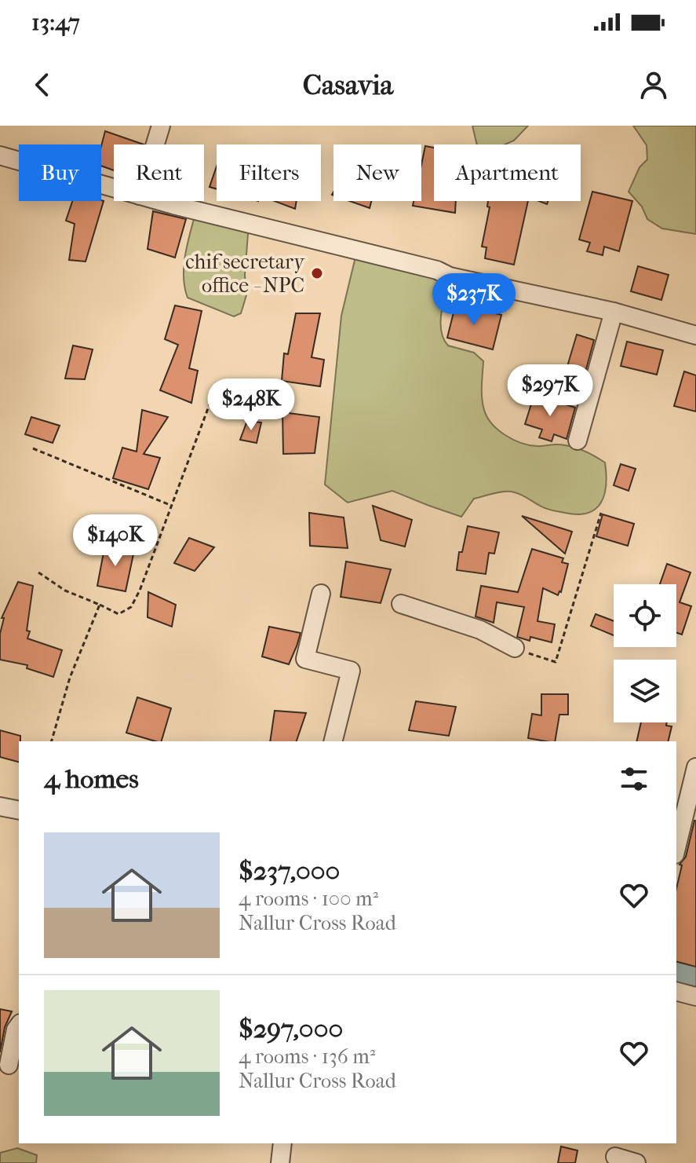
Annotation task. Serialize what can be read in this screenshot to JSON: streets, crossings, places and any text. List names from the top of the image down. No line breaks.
{"places":["chif secretary office - NPC"],"page":{"status":"13:47","header":"Casavia","chip":["Buy","Rent","Filters","New","Apartment"],"price":["$237K","$297K","$248K","$140K"],"heading":"4 homes","list":[{"name":"$237,000","note":"4 rooms · 100 m² · Nallur Cross Road"},{"name":"$297,000","note":"4 rooms · 136 m² · Nallur Cross Road"}]}}
